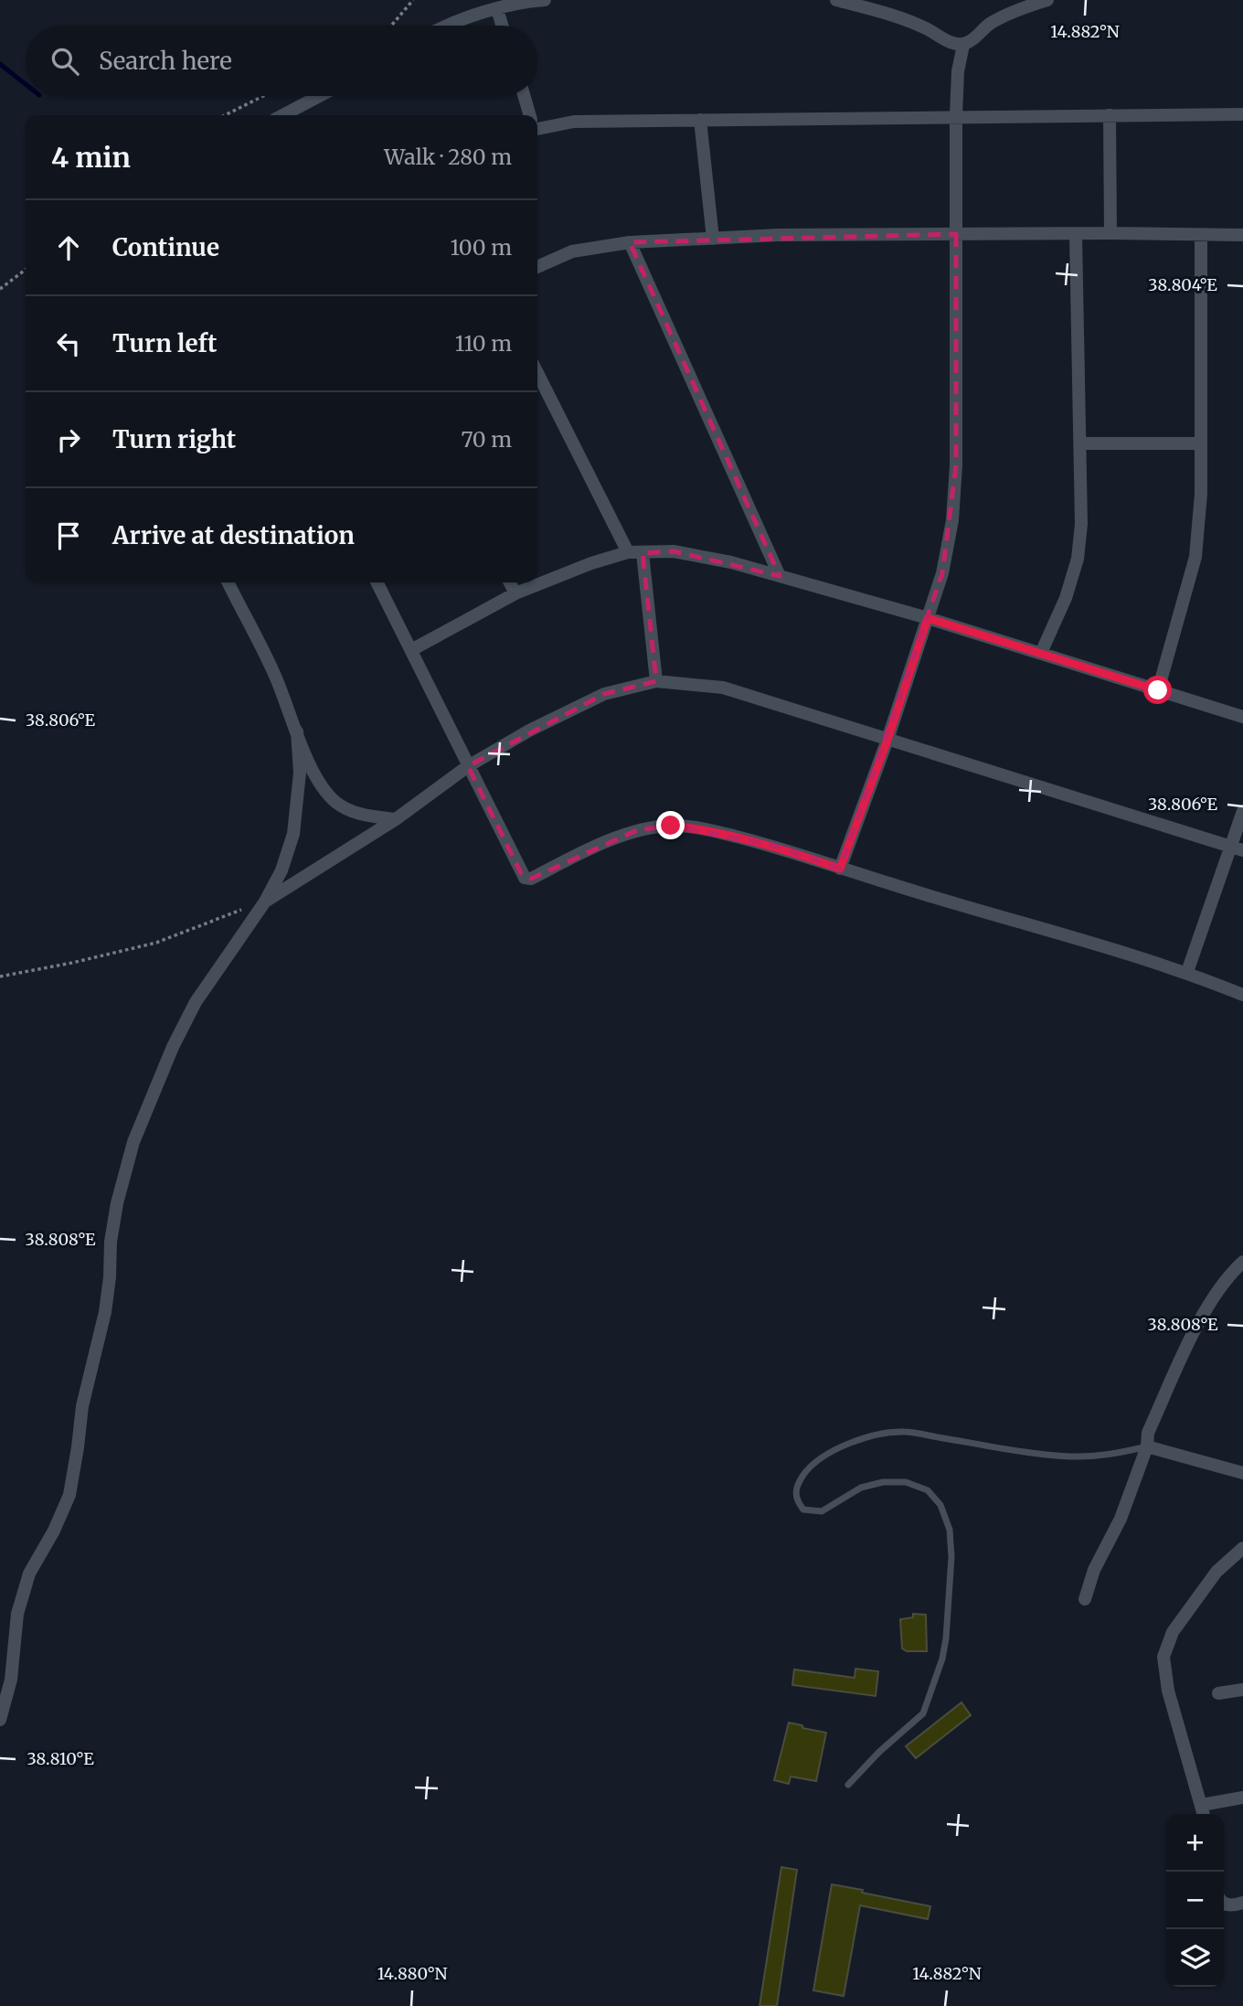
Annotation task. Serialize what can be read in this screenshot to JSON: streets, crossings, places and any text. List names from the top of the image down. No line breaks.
{"page":{"search":"Search here","heading":["4 min","Walk · 280 m"],"list":[["Continue","100 m"],["Turn left","110 m"],["Turn right","70 m"],"Arrive at destination"],"map_buttons":["+","−"]},"coordinates":["14.882°N","38.804°E","38.806°E","38.808°E","38.810°E","14.880°N"]}
